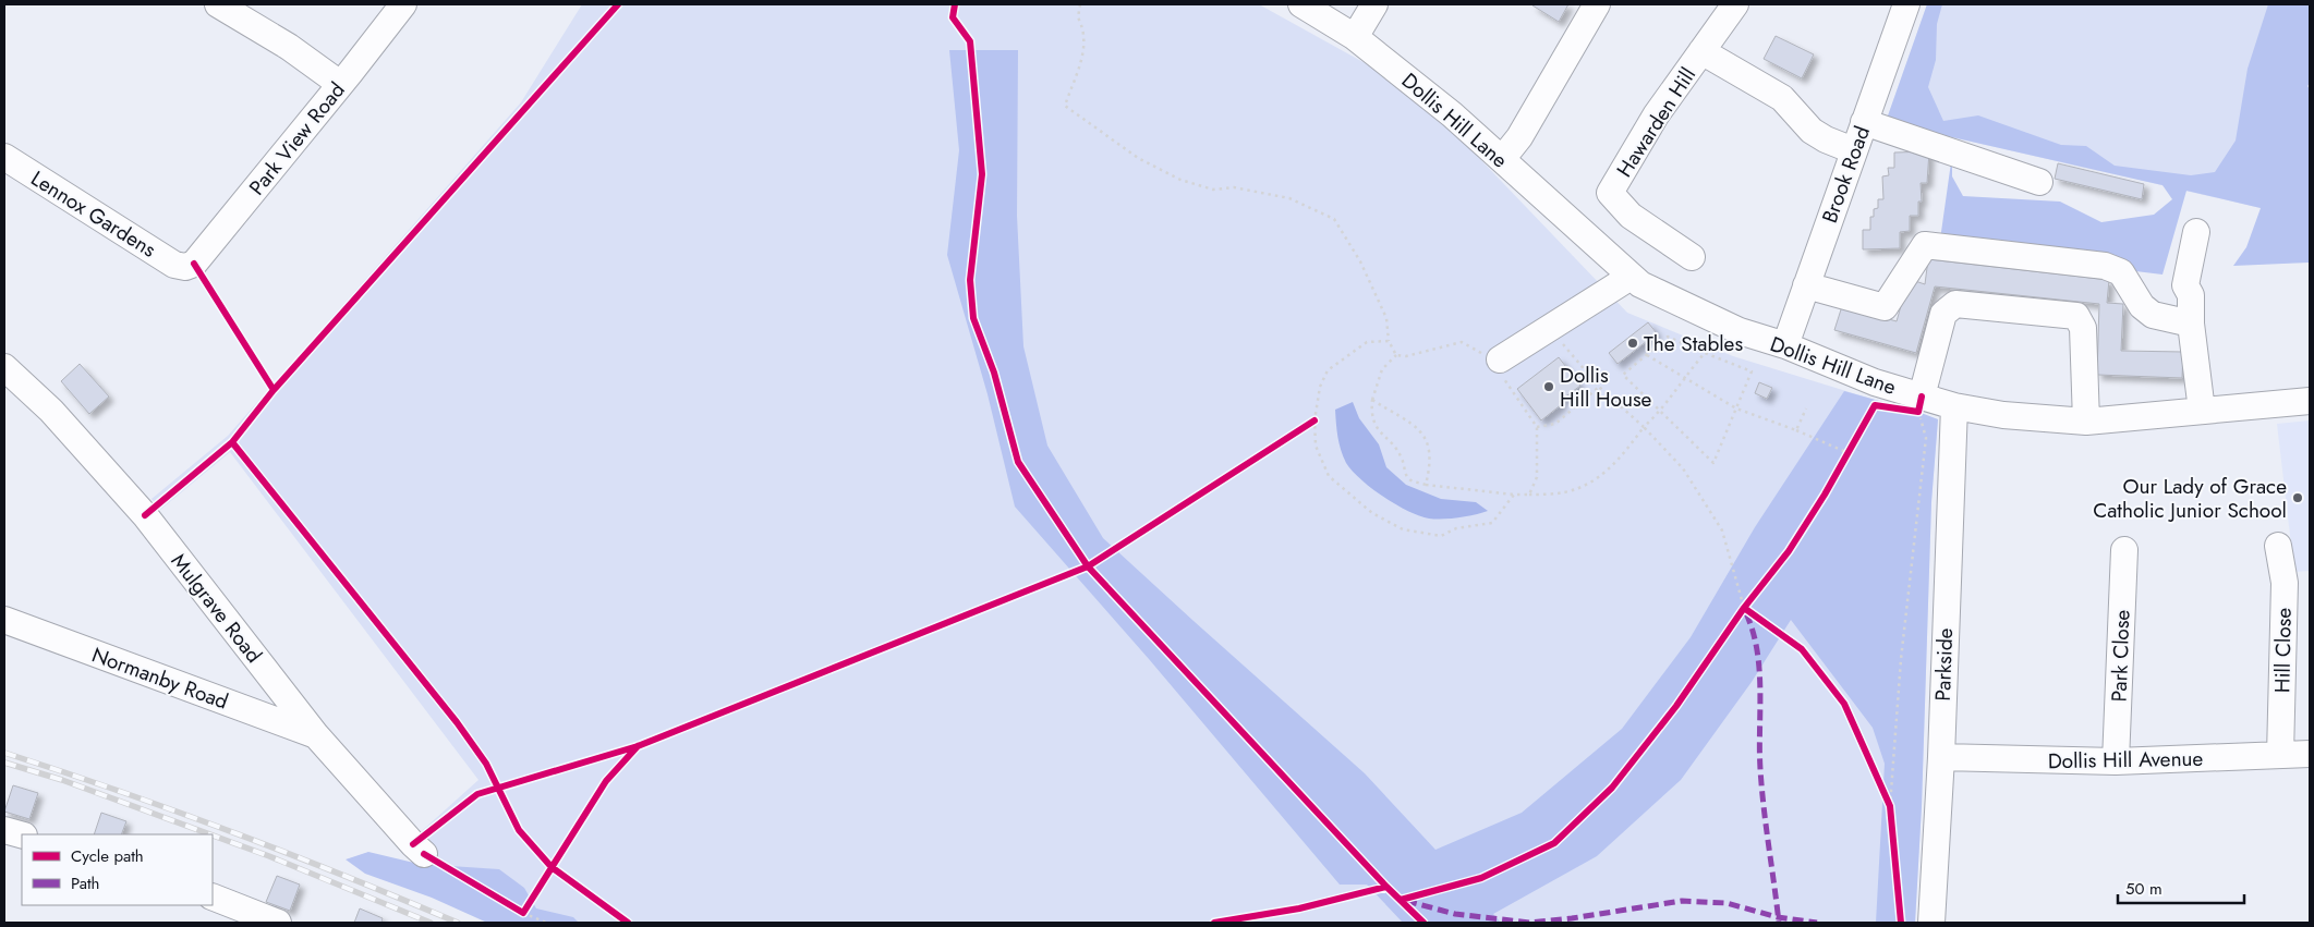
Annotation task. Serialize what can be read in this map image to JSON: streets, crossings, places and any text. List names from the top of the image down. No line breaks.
{"streets":{"street":["Dollis Hill Lane","Hawarden Hill","Park View Road","Brook Road","Lennox Gardens","Mulgrave Road","Hill Close","Park Close","Parkside","Normanby Road","Dollis Hill Avenue"]},"crossings":[["Dollis Hill Lane","Brook Road"],["Dollis Hill Lane","Parkside"],["Hawarden Hill","Brook Road"],["Park View Road","Lennox Gardens"],["Mulgrave Road","Normanby Road"],["Hill Close","Dollis Hill Avenue"],["Park Close","Dollis Hill Avenue"],["Parkside","Dollis Hill Avenue"]],"places":["The Stables","Dollis Hill House","Our Lady of Grace Catholic Junior School"],"legend":["Cycle path","Path"],"scale_bar":"50 m"}
